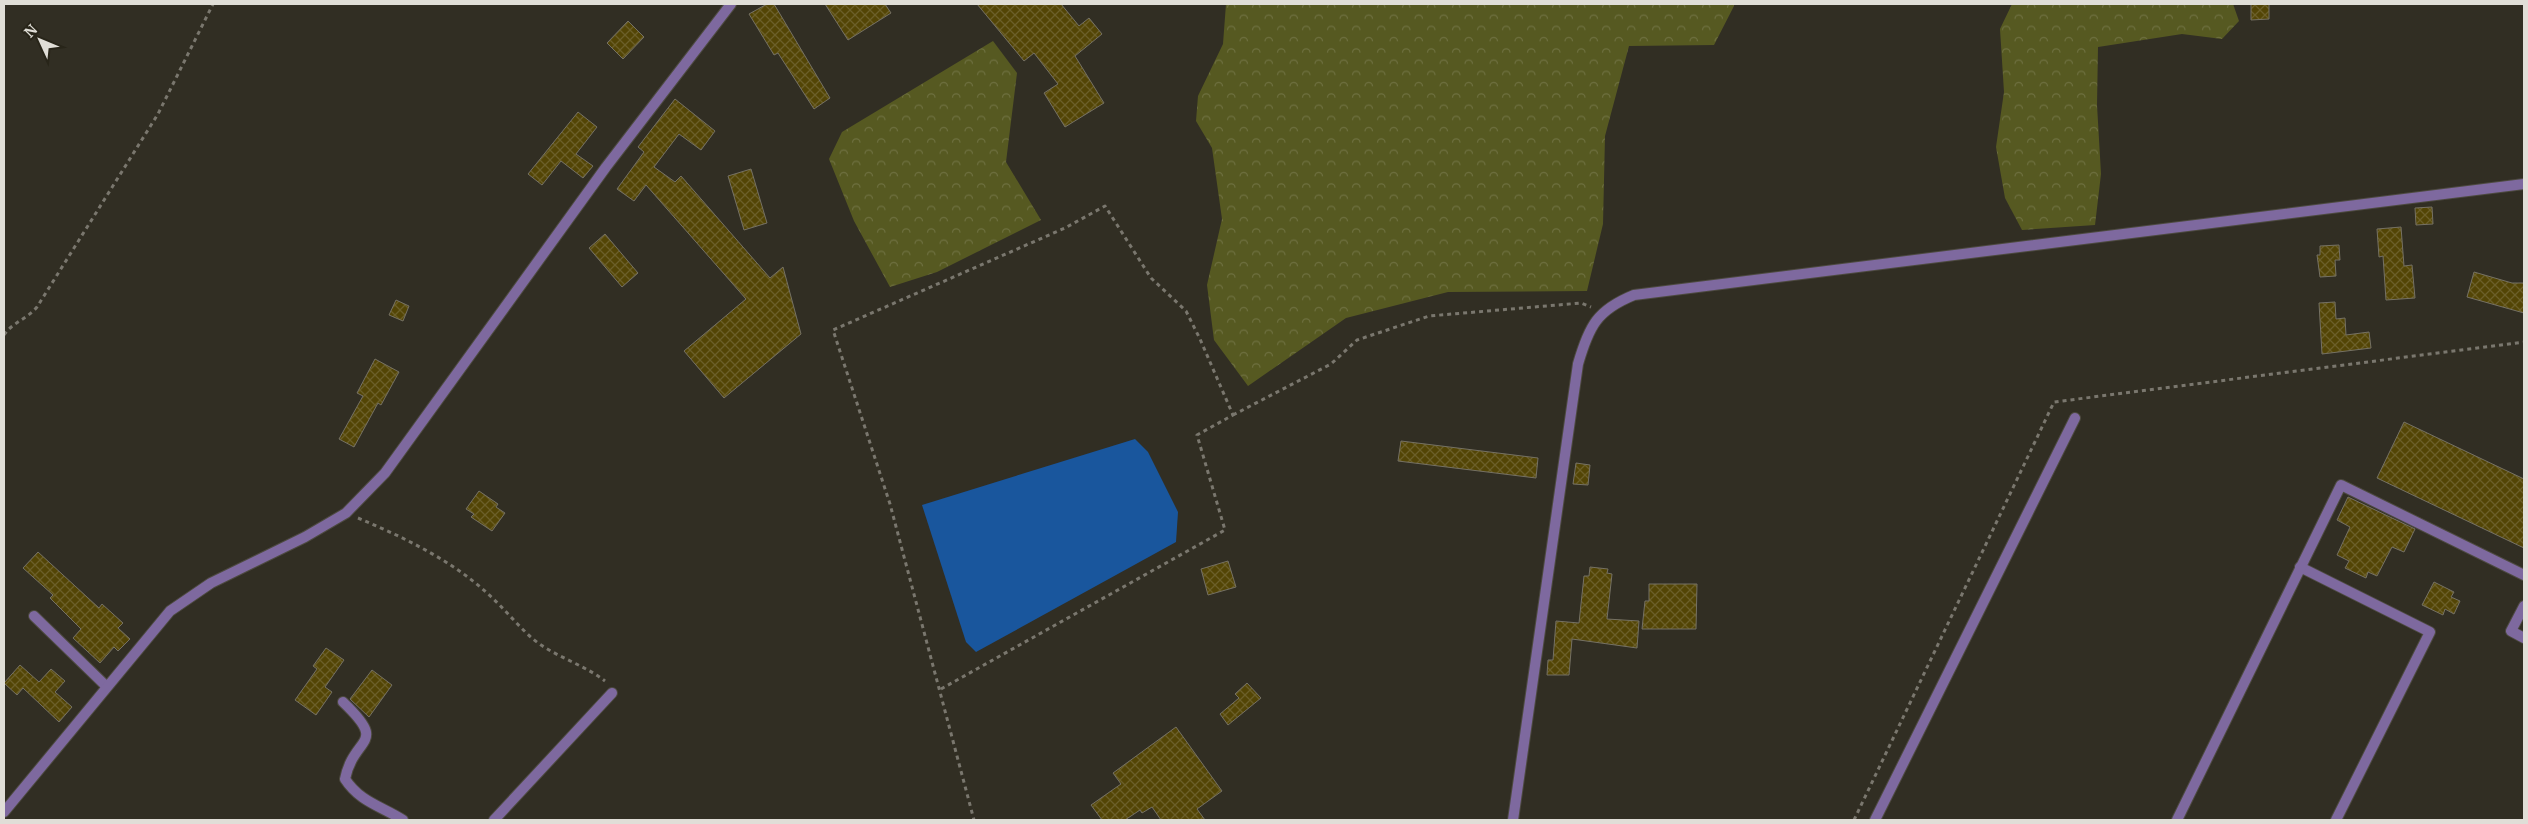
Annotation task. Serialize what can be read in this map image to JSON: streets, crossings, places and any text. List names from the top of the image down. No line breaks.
{"north":"top left"}
